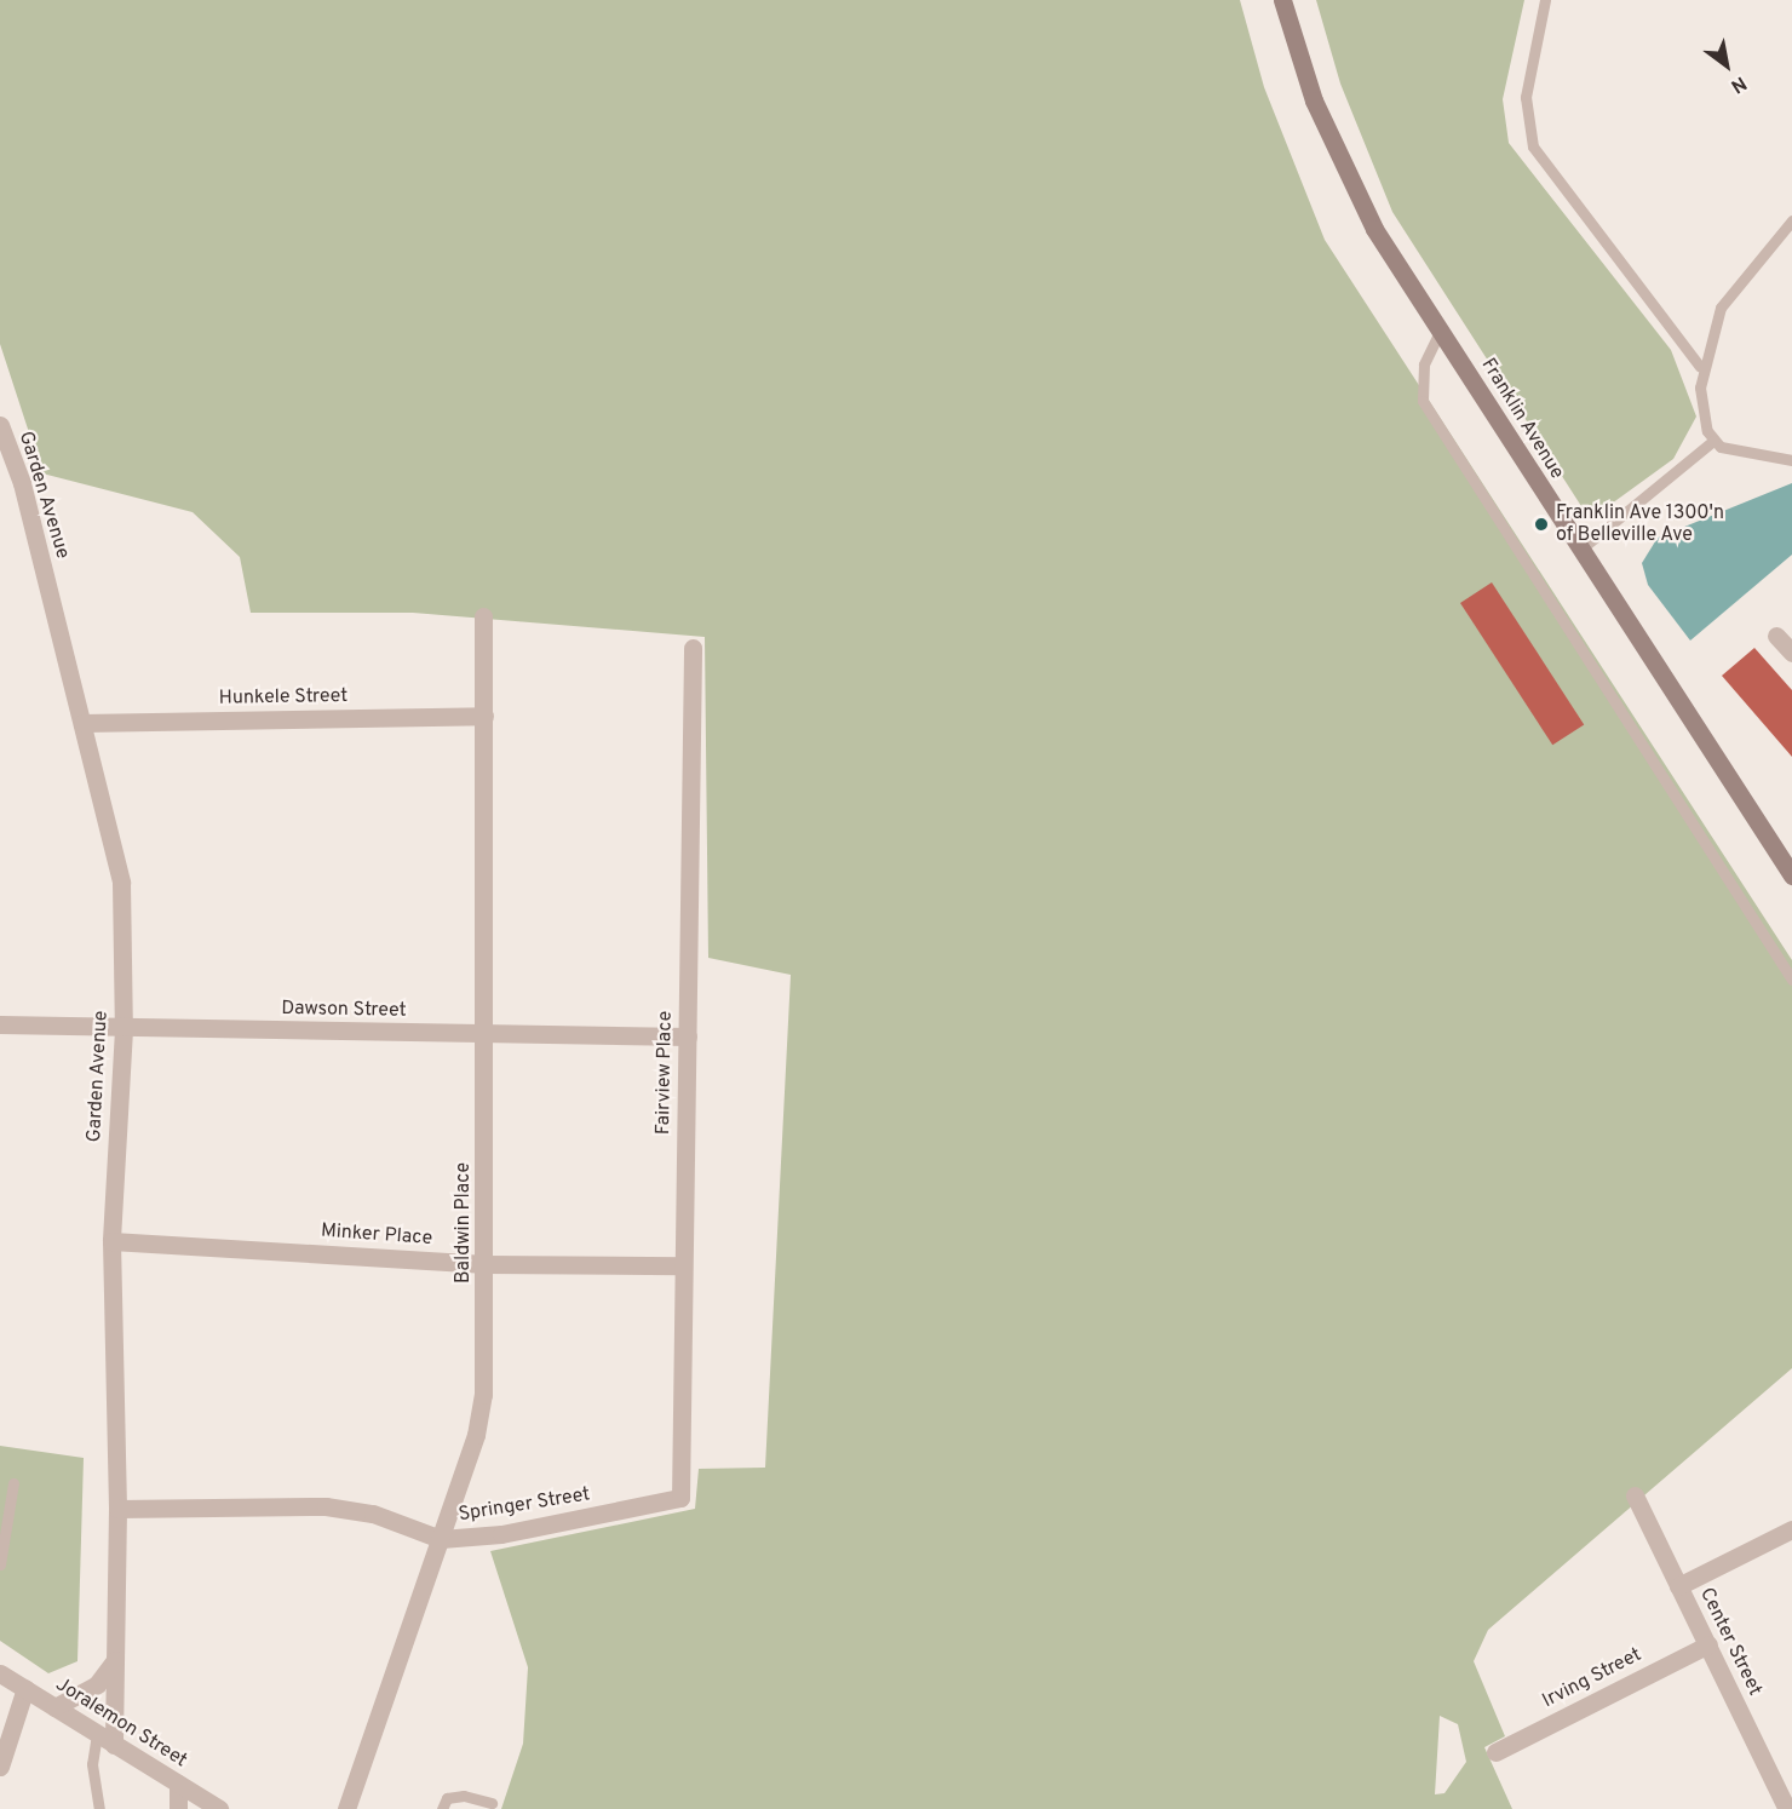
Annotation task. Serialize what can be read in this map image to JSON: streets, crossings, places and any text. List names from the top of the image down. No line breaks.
{"streets":{"main road":["Franklin Avenue"],"street":["Garden Avenue","Hunkele Street","Dawson Street","Fairview Place","Baldwin Place","Minker Place","Springer Street","Center Street","Irving Street","Joralemon Street"]},"crossings":[["Garden Avenue","Hunkele Street"],["Garden Avenue","Dawson Street"],["Garden Avenue","Minker Place"],["Garden Avenue","Springer Street"],["Garden Avenue","Joralemon Street"],["Hunkele Street","Baldwin Place"],["Dawson Street","Fairview Place"],["Dawson Street","Baldwin Place"],["Fairview Place","Minker Place"],["Fairview Place","Springer Street"],["Baldwin Place","Minker Place"],["Baldwin Place","Springer Street"],["Center Street","Irving Street"]],"places":["Franklin Ave 1300'n of Belleville Ave"],"north":"bottom right"}
